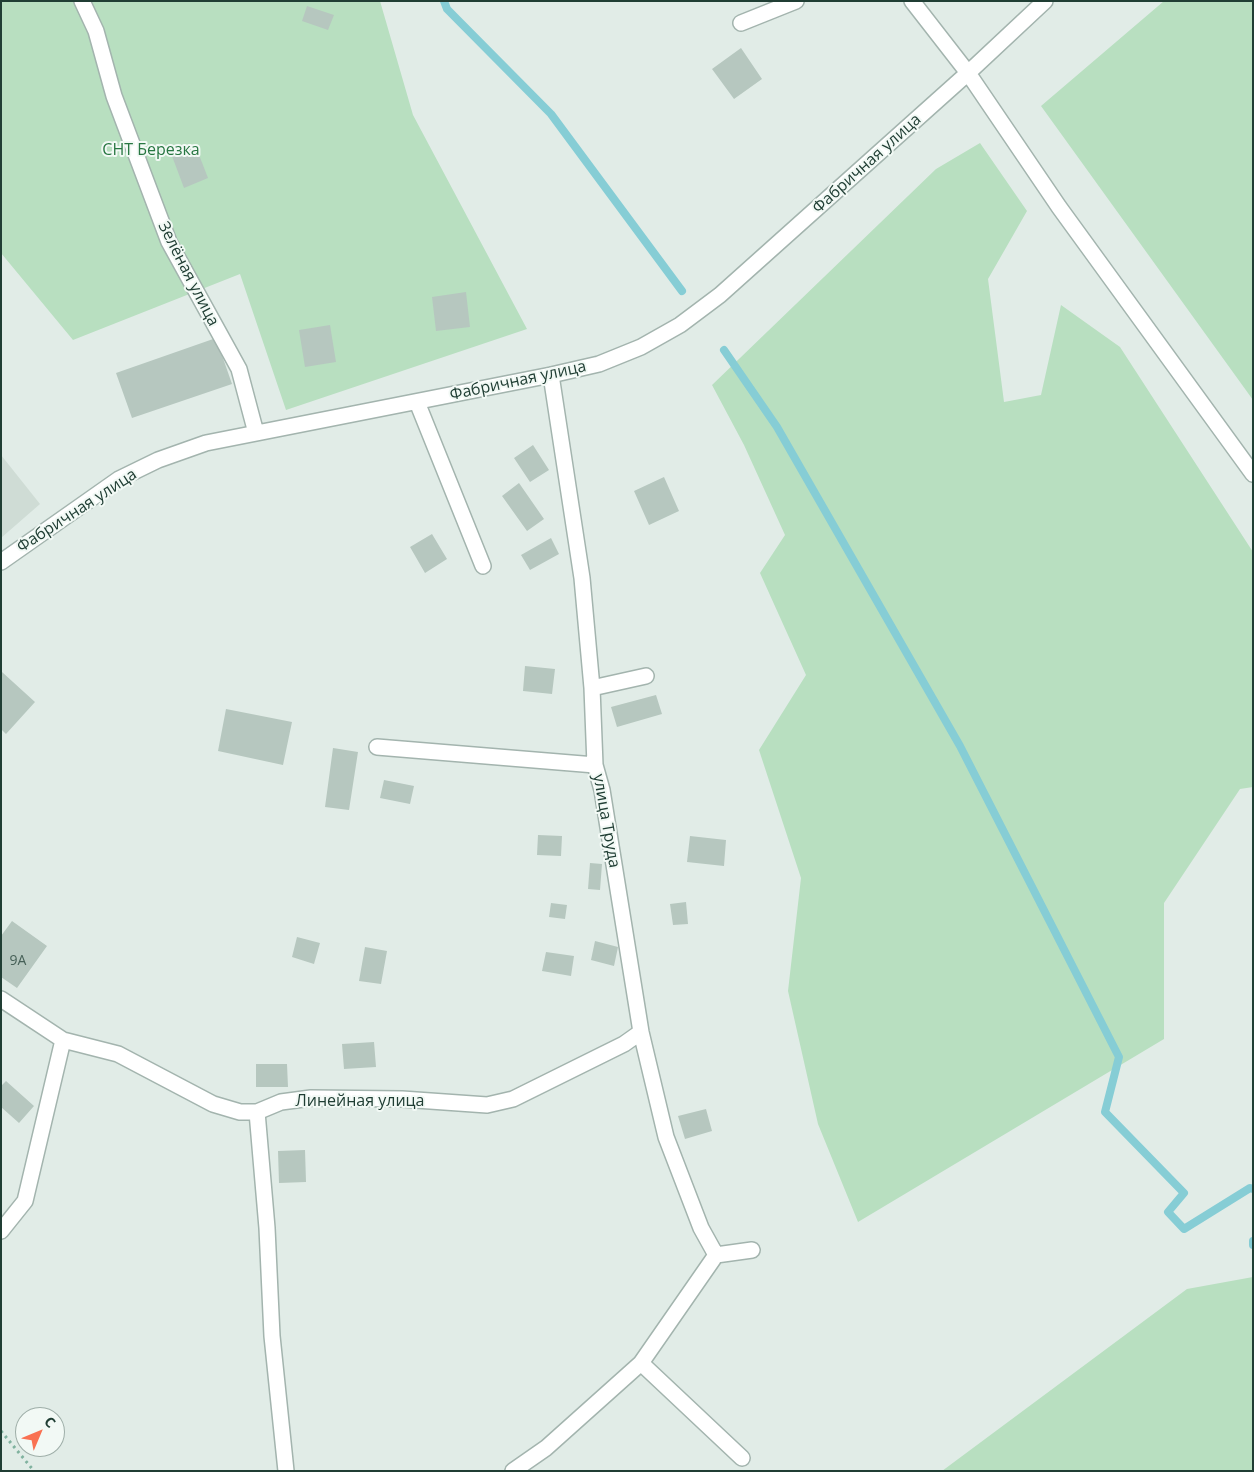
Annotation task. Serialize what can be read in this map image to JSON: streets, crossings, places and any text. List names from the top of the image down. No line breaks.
{"streets":{"street":["Фабричная улица","Зелёная улица","улица Труда","Линейная улица"]},"crossings":[["Фабричная улица","Зелёная улица"],["Фабричная улица","улица Труда"],["улица Труда","Линейная улица"]],"parks":["СНТ Березка"],"house_numbers":["9А"],"north":"top right"}
